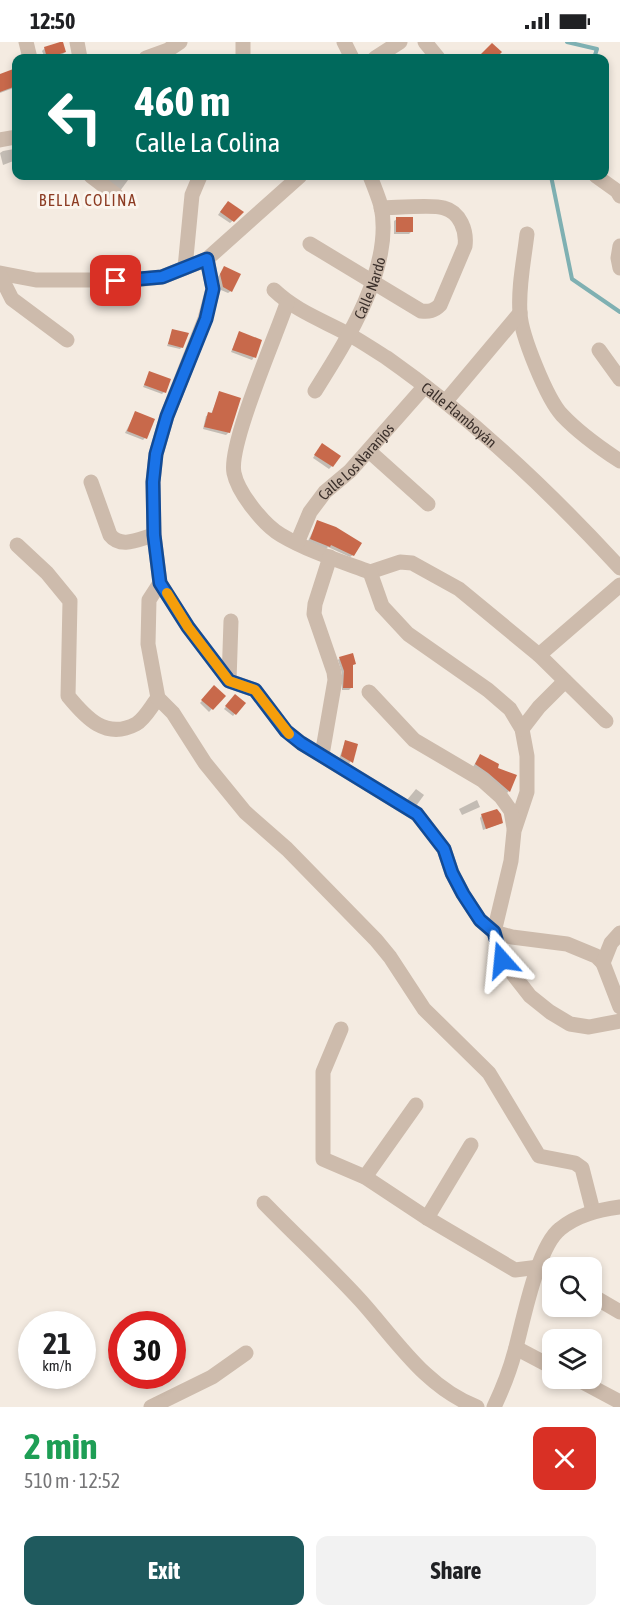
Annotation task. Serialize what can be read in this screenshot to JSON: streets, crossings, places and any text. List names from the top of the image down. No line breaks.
{"streets":{"street":["Calle Nardo","Calle Flamboyán","Calle Los Naranjos"]},"crossings":[["Calle Nardo","Calle Flamboyán"],["Calle Flamboyán","Calle Los Naranjos"]],"districts":["BELLA COLINA"],"page":{"status":"12:50","turn":["460 m","Calle La Colina"],"speed":"21 km/h","limit":"30","heading":["2 min","510 m · 12:52"],"buttons":["Exit","Share"]}}
